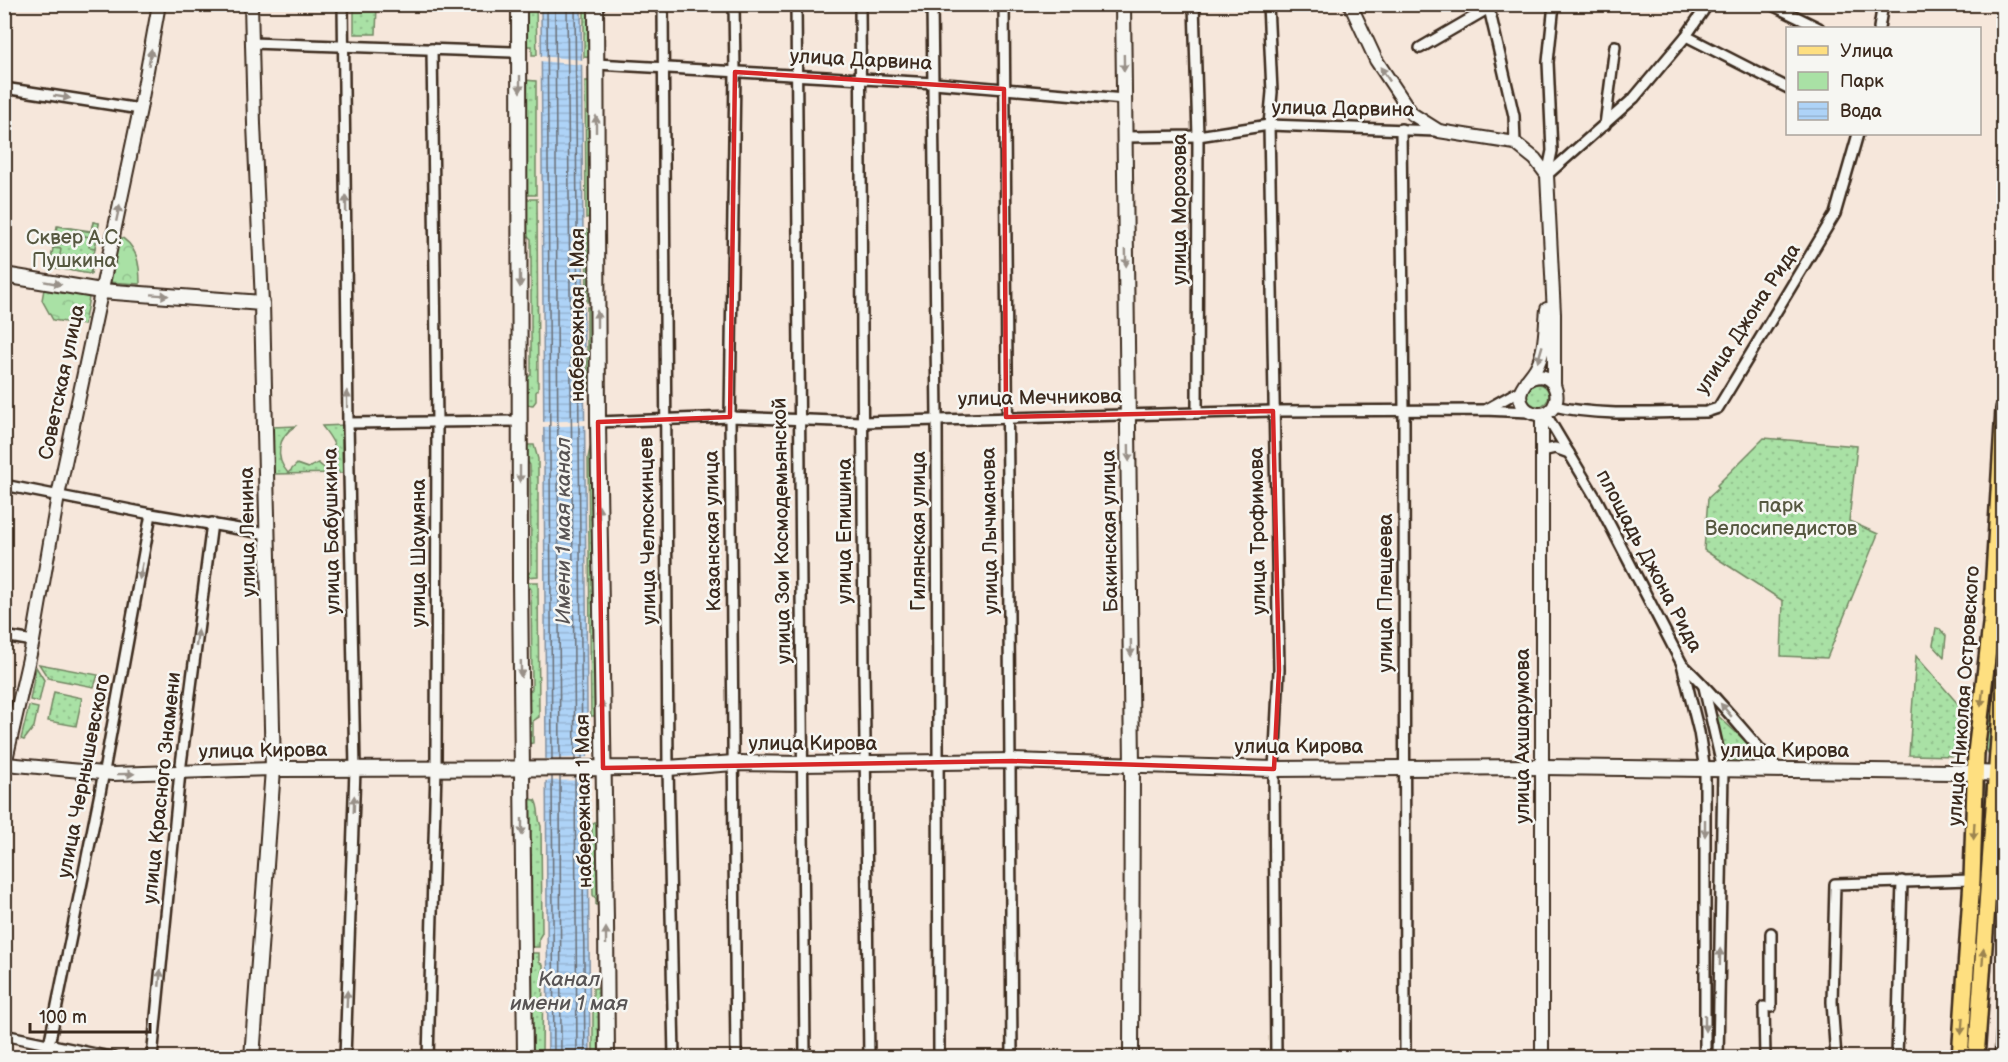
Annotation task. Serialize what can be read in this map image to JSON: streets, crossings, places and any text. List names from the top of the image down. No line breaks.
{"streets":{"main road":["набережная 1 Мая","Бакинская улица","улица Ленина","улица Николая Островского","улица Кирова"],"street":["улица Дарвина","улица Морозова","улица Джона Рида","Советская улица","улица Мечникова","улица Бабушкина","улица Челюскинцев","Казанская улица","улица Зои Космодемьянской","улица Епишина","Гилянская улица","улица Лычманова","улица Трофимова","улица Шаумяна","площадь Джона Рида","улица Плещеева","улица Ахшарумова","улица Чернышевского","улица Красного Знамени"]},"crossings":[["улица Дарвина","улица Морозова"],["улица Дарвина","набережная 1 Мая"],["улица Дарвина","улица Челюскинцев"],["улица Дарвина","Казанская улица"],["улица Дарвина","улица Зои Космодемьянской"],["улица Дарвина","улица Епишина"],["улица Дарвина","Гилянская улица"],["улица Дарвина","улица Лычманова"],["улица Дарвина","Бакинская улица"],["улица Дарвина","улица Трофимова"],["улица Дарвина","улица Плещеева"],["улица Морозова","улица Мечникова"],["набережная 1 Мая","улица Мечникова"],["набережная 1 Мая","улица Кирова"],["улица Джона Рида","улица Мечникова"],["улица Джона Рида","площадь Джона Рида"],["улица Джона Рида","улица Ахшарумова"],["Советская улица","улица Кирова"],["улица Мечникова","улица Челюскинцев"],["улица Мечникова","Казанская улица"],["улица Мечникова","улица Зои Космодемьянской"],["улица Мечникова","улица Епишина"],["улица Мечникова","Гилянская улица"],["улица Мечникова","улица Лычманова"],["улица Мечникова","Бакинская улица"],["улица Мечникова","улица Трофимова"],["улица Мечникова","площадь Джона Рида"],["улица Мечникова","улица Плещеева"],["улица Мечникова","улица Ахшарумова"],["улица Бабушкина","улица Кирова"],["улица Челюскинцев","улица Кирова"],["Казанская улица","улица Кирова"],["улица Зои Космодемьянской","улица Кирова"],["улица Епишина","улица Кирова"],["Гилянская улица","улица Кирова"],["улица Лычманова","улица Кирова"],["Бакинская улица","улица Кирова"],["улица Трофимова","улица Кирова"],["улица Ленина","улица Кирова"],["улица Шаумяна","улица Кирова"],["площадь Джона Рида","улица Ахшарумова"],["площадь Джона Рида","улица Кирова"],["улица Плещеева","улица Кирова"],["улица Николая Островского","улица Кирова"],["улица Ахшарумова","улица Кирова"],["улица Кирова","улица Чернышевского"],["улица Кирова","улица Красного Знамени"]],"one_way":["Советская улица","улица Бабушкина","Бакинская улица","улица Чернышевского","улица Красного Знамени"],"water":["Имени 1 мая канал","Канал имени 1 мая"],"parks":["Сквер А.С. Пушкина","парк Велосипедистов"],"legend":["Улица","Парк","Вода"],"scale_bar":"100 m"}
